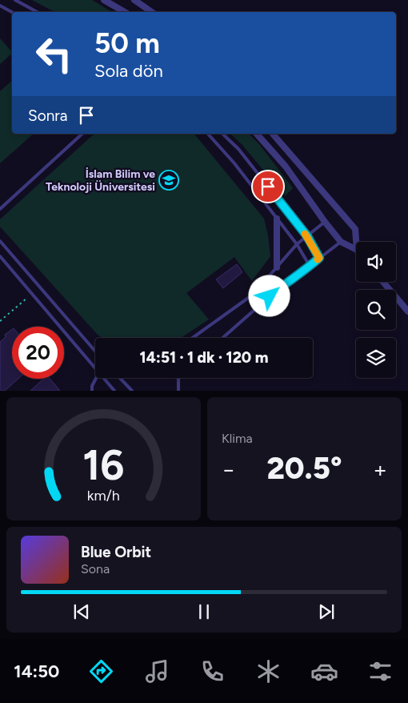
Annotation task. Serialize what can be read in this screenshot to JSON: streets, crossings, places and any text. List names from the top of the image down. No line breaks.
{"places":{"school or university":["İslam Bilim ve Teknoloji Üniversitesi"]},"page":{"turn":["50 m","Sola dön"],"then":"Sonra","limit":"20","trip":"14:51 · 1 dk · 120 m","tile":"Klima","heat":["−","20.5°","+"],"song":["Blue Orbit","Sona"],"tabs":"14:50","gauge":["16","km/h"]}}
